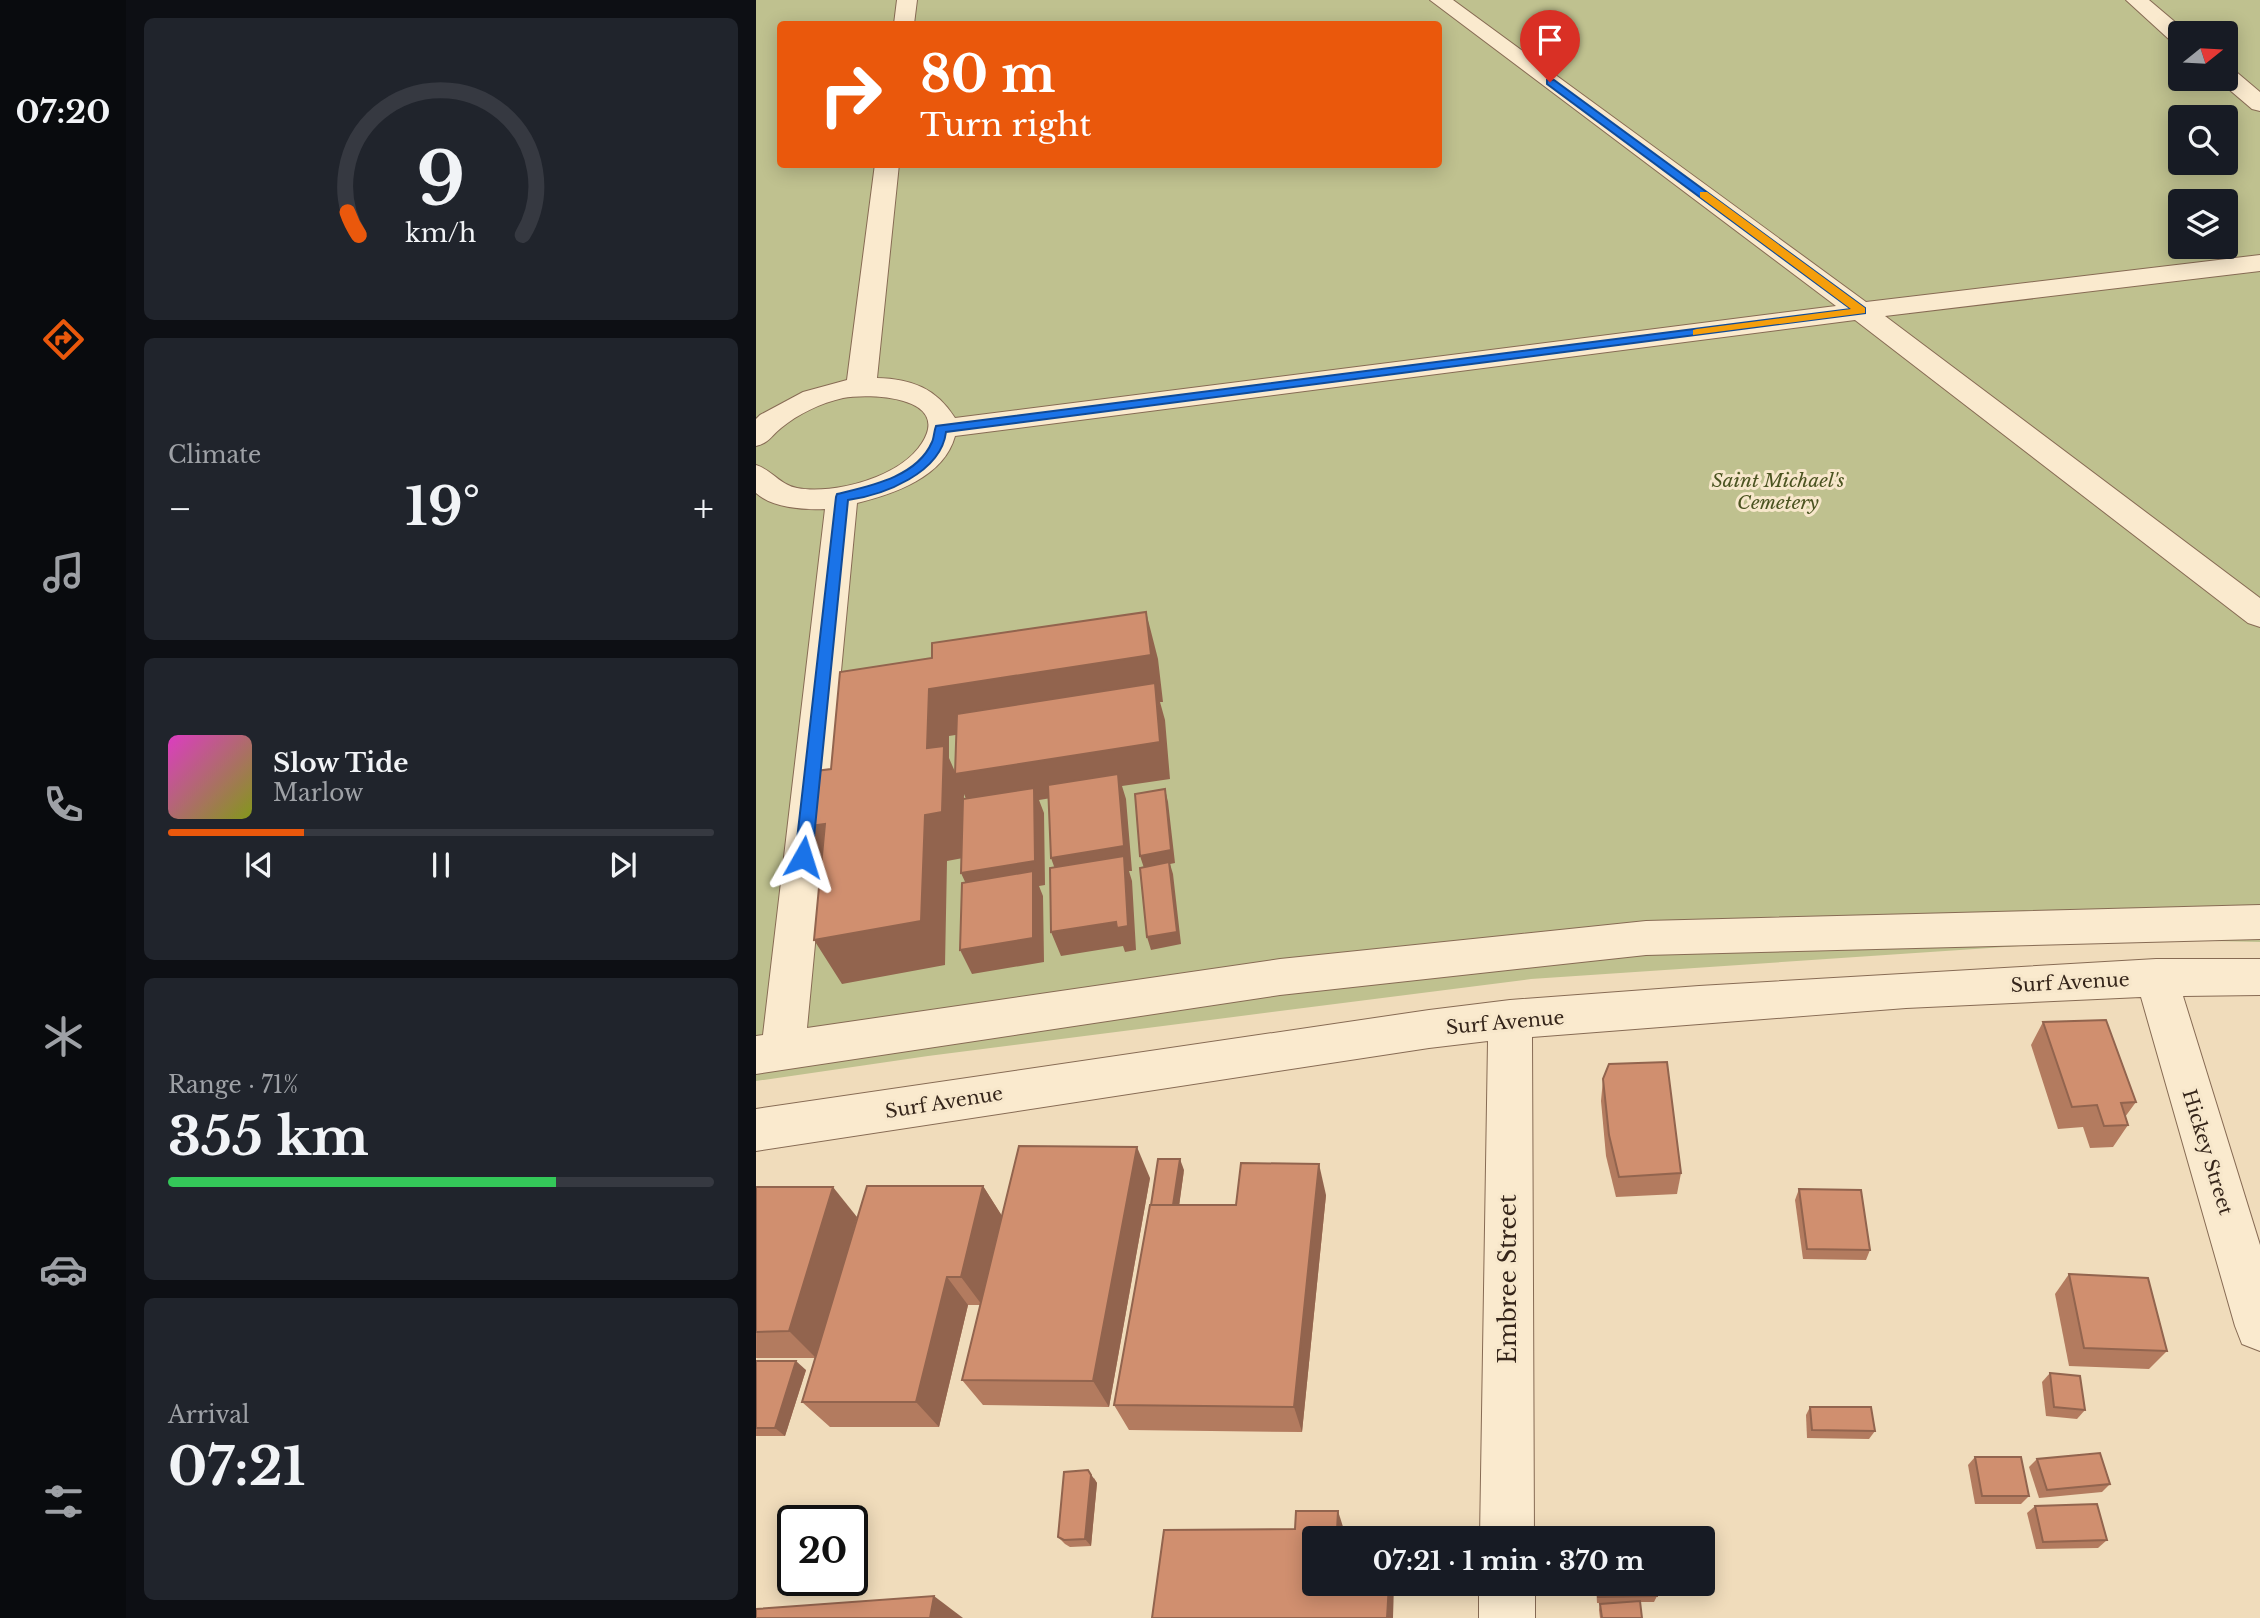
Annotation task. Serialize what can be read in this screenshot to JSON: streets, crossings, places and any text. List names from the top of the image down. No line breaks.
{"streets":{"street":["Surf Avenue","Hickey Street","Embree Street"]},"crossings":[["Surf Avenue","Hickey Street"],["Surf Avenue","Embree Street"]],"parks":["Saint Michael's Cemetery"],"north":"right","page":{"tabs":"07:20","turn":["80 m","Turn right"],"tile":["Climate",["Range · 71%","355 km"],["Arrival","07:21"]],"heat":["−","19°","+"],"song":["Slow Tide","Marlow"],"limit":"20","trip":"07:21 · 1 min · 370 m","gauge":["9","km/h"]}}
